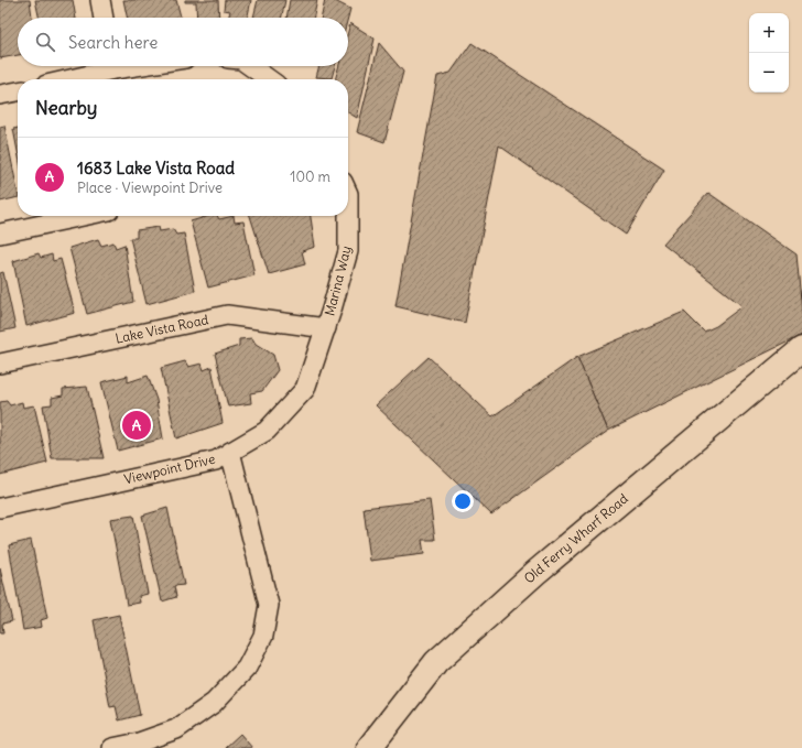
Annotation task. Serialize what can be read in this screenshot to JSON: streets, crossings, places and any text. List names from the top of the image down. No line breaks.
{"streets":{"street":["Marina Way","Lake Vista Road","Viewpoint Drive","Old Ferry Wharf Road"]},"crossings":[["Marina Way","Lake Vista Road"],["Marina Way","Viewpoint Drive"],["Lake Vista Road","Viewpoint Drive"]],"page":{"map_buttons":["+","−"],"search":"Search here","heading":"Nearby","list":[{"mark":"A","name":"1683 Lake Vista Road","note":"Place · Viewpoint Drive","value":"100 m"}],"pins":"A"}}
